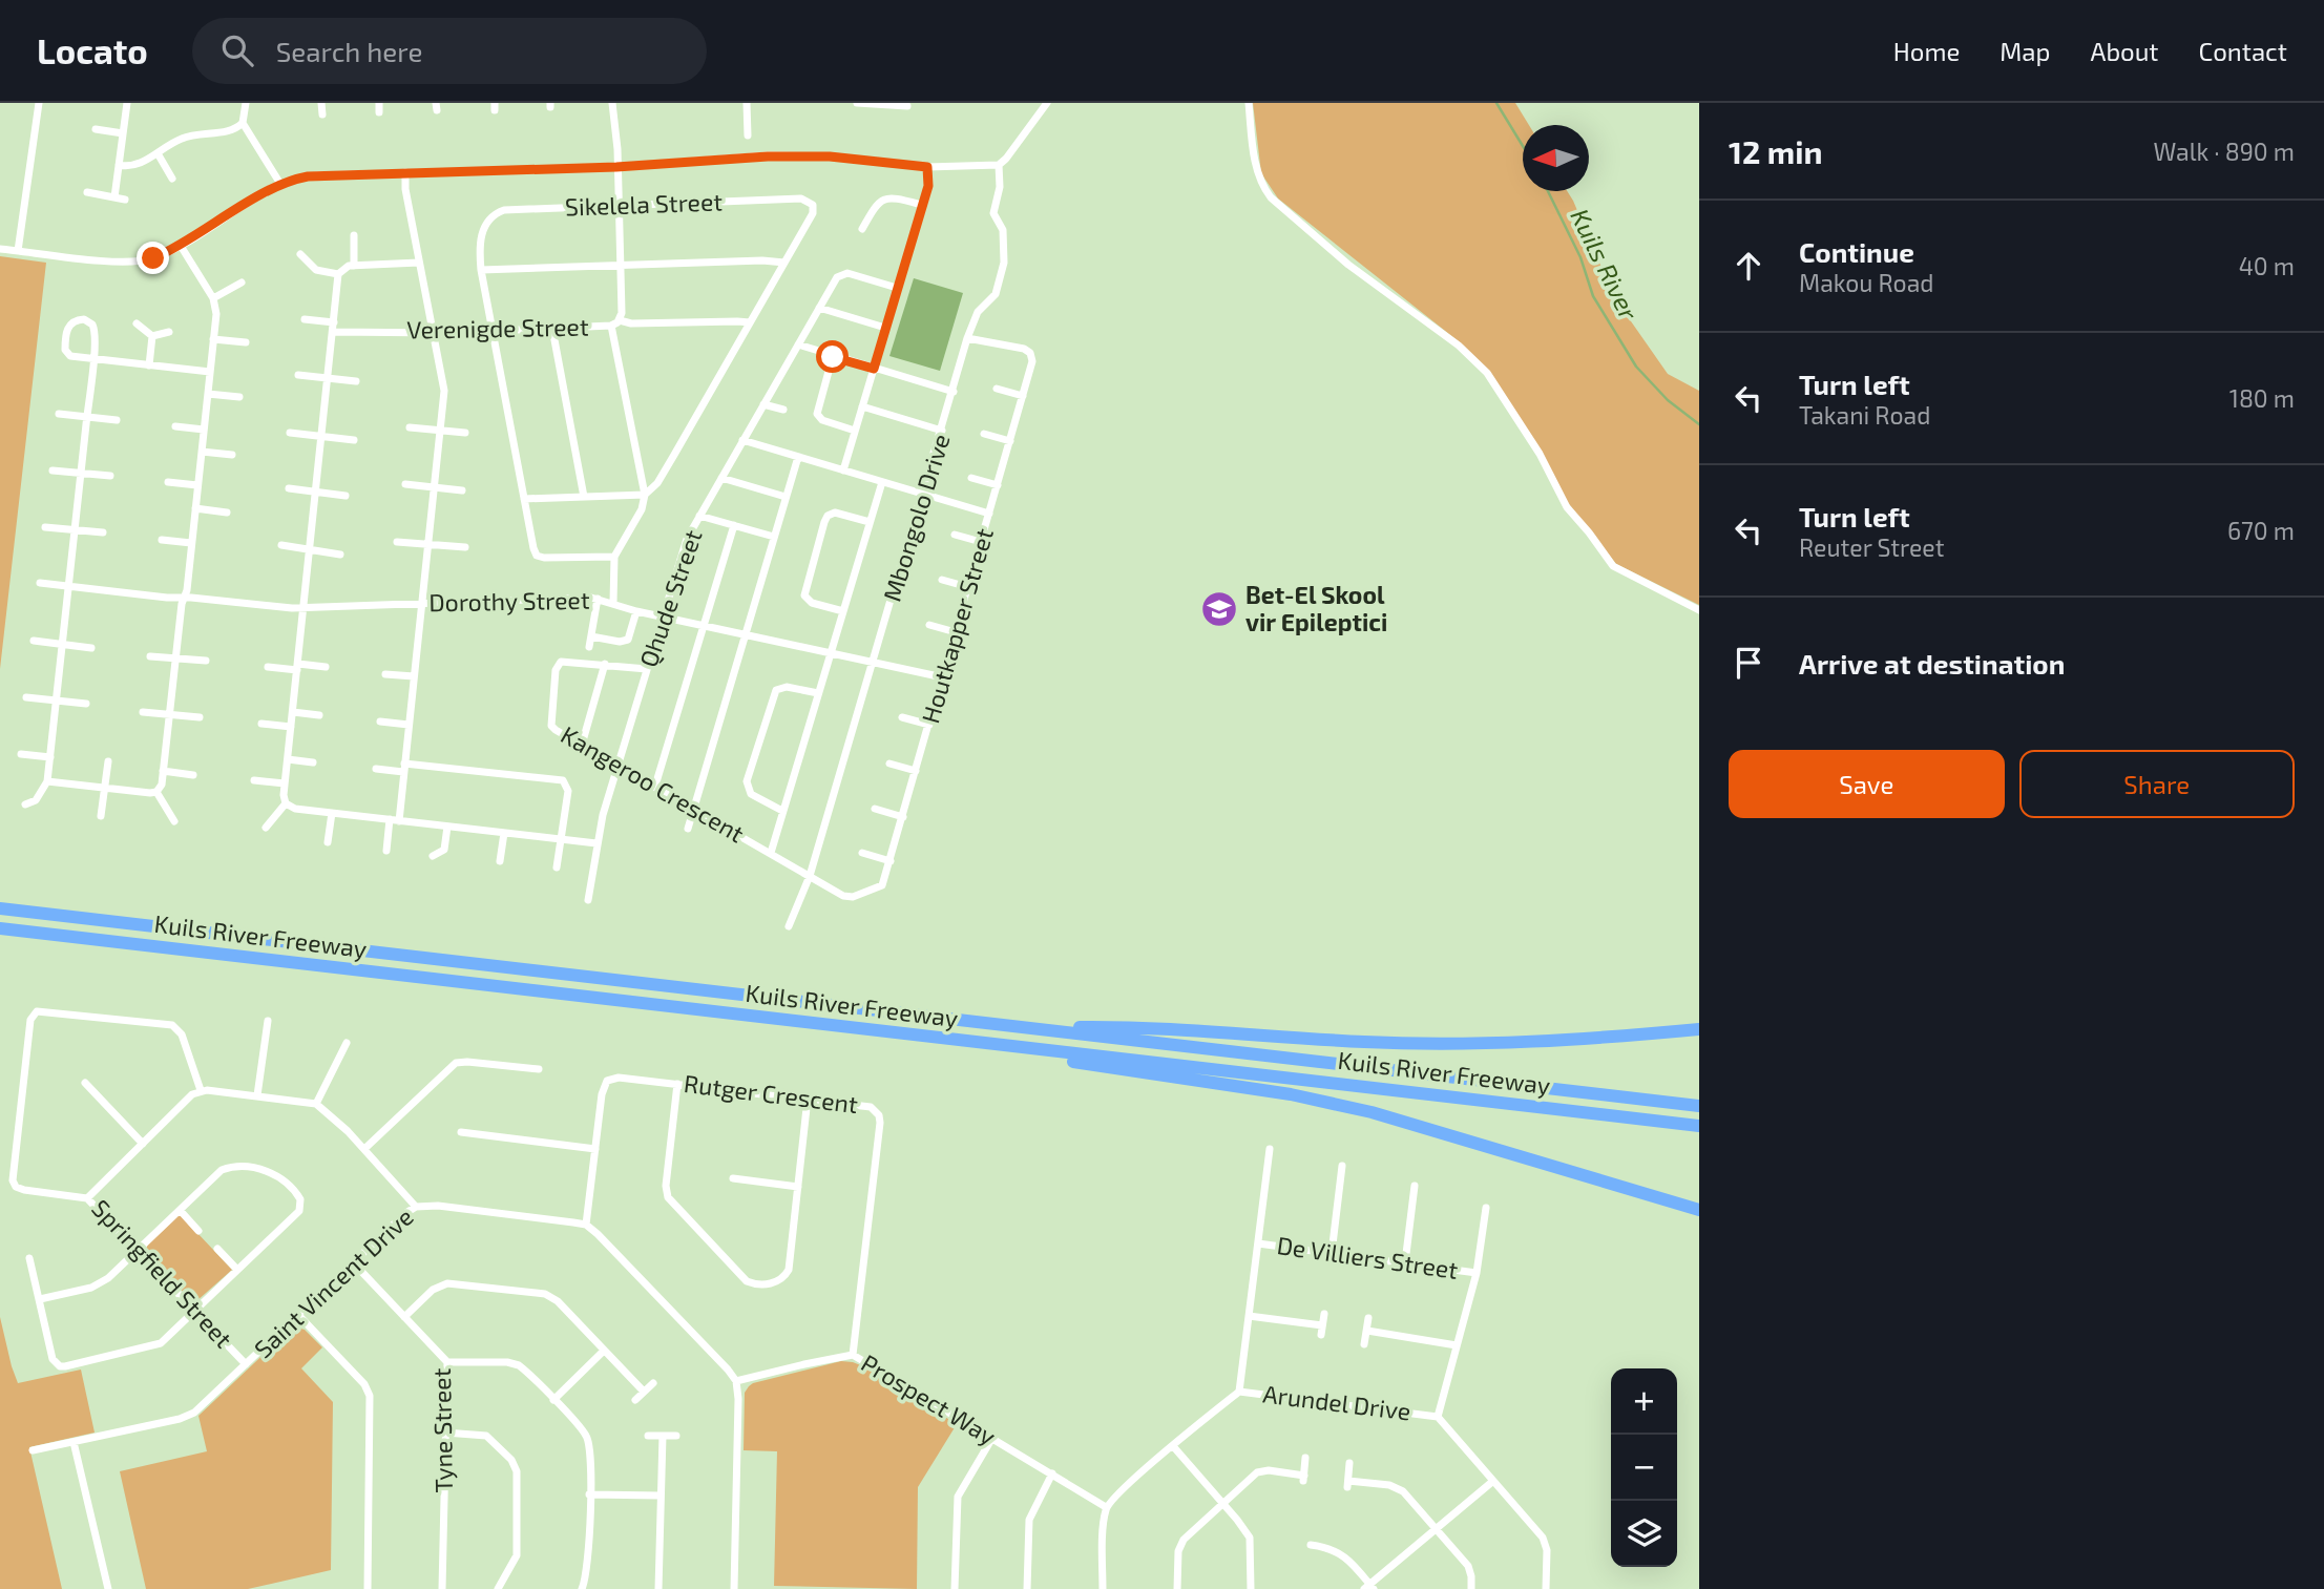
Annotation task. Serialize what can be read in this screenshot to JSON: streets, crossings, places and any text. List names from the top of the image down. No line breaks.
{"streets":{"highway":["Kuils River Freeway"],"street":["Sikelela Street","Verenigde Street","Mbongolo Drive","Qhude Street","Dorothy Street","Houtkapper Street","Kangeroo Crescent","Rutger Crescent","De Villiers Street","Springfield Street","Saint Vincent Drive","Prospect Way","Arundel Drive","Tyne Street"]},"crossings":[["Sikelela Street","Verenigde Street"],["Sikelela Street","Dorothy Street"],["Mbongolo Drive","Dorothy Street"],["Mbongolo Drive","Houtkapper Street"],["Mbongolo Drive","Kangeroo Crescent"],["Qhude Street","Dorothy Street"],["Qhude Street","Kangeroo Crescent"],["Dorothy Street","Houtkapper Street"],["Houtkapper Street","Kangeroo Crescent"],["Rutger Crescent","Saint Vincent Drive"],["Rutger Crescent","Prospect Way"],["De Villiers Street","Arundel Drive"],["Springfield Street","Saint Vincent Drive"],["Saint Vincent Drive","Tyne Street"],["Prospect Way","Arundel Drive"]],"water":["Kuils River"],"places":{"school or university":["Bet-El Skool vir Epileptici"]},"north":"left","page":{"header":"Locato","search":"Search here","nav":["Home","Map","About","Contact"],"heading":["12 min","Walk · 890 m"],"list":[["Continue","Makou Road","40 m"],["Turn left","Takani Road","180 m"],["Turn left","Reuter Street","670 m"],"Arrive at destination"],"buttons":["Save","Share"],"map_buttons":["+","−"]}}
